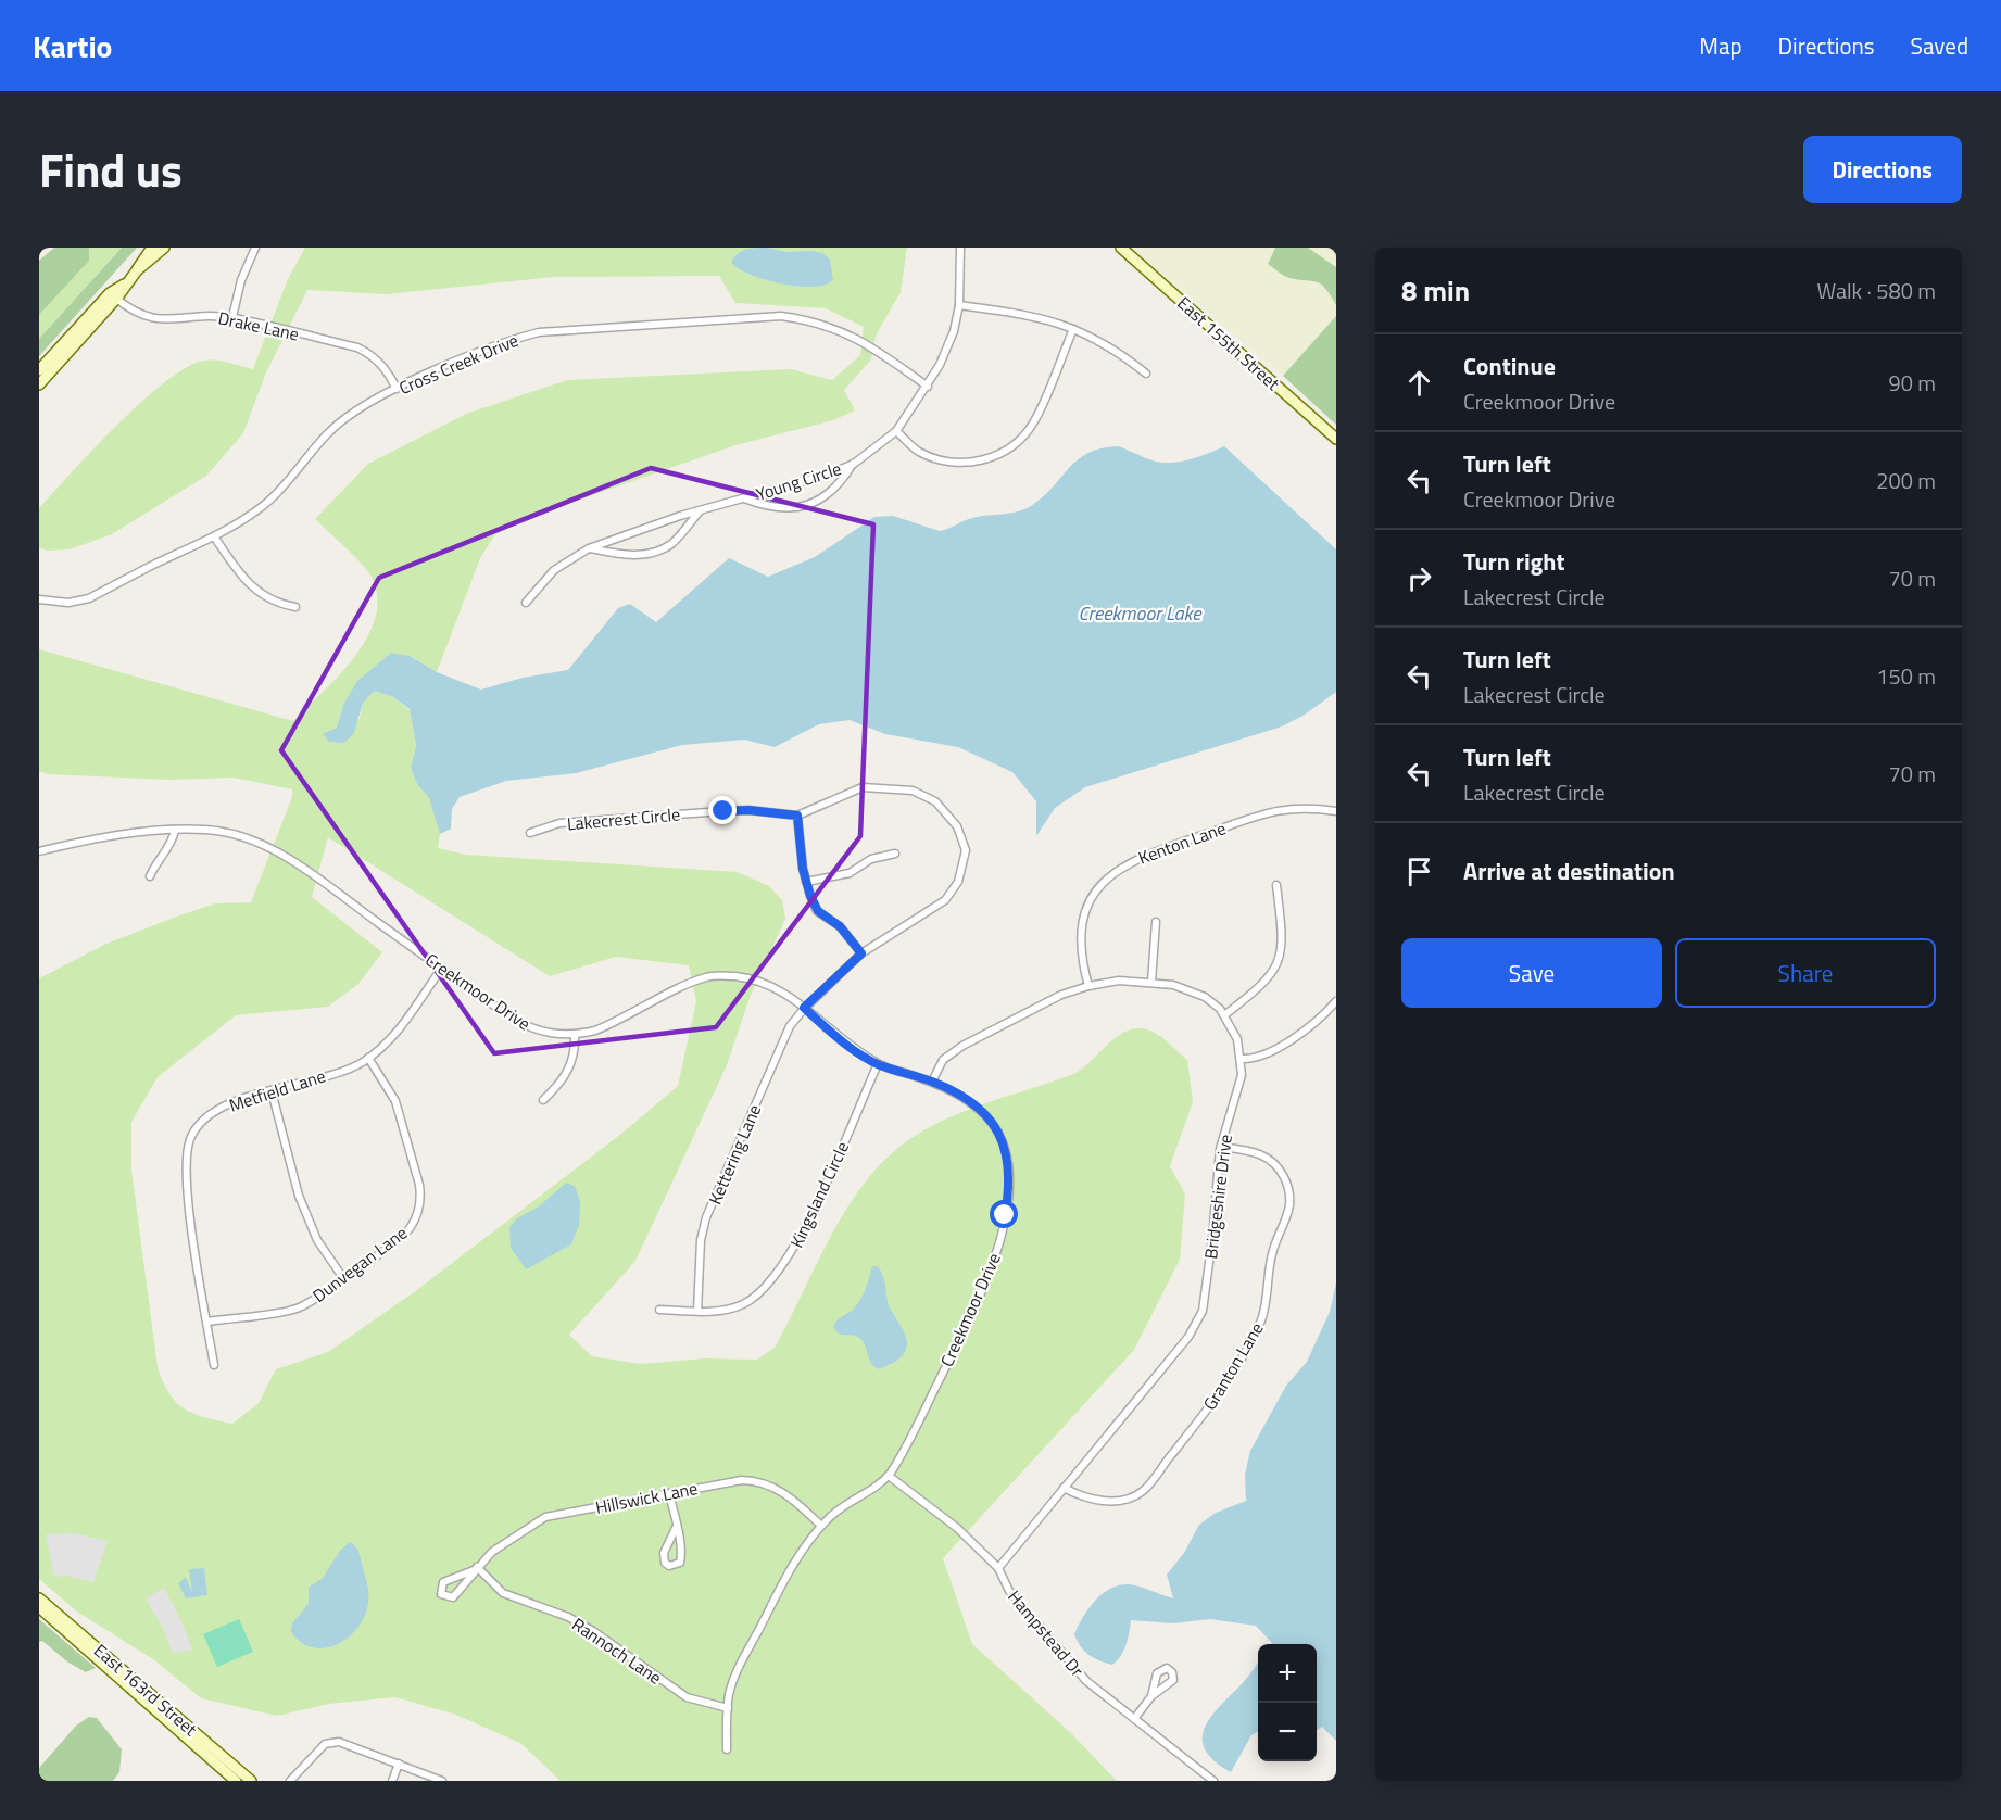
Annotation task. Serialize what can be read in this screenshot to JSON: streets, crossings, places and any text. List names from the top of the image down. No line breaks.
{"streets":{"street":["Drake Lane","East 155th Street","Cross Creek Drive","Young Circle","Lakecrest Circle","Kenton Lane","Creekmoor Drive","Metfield Lane","Kettering Lane","Kingsland Circle","Bridgeshire Drive","Dunvegan Lane","Granton Lane","Hillswick Lane","Hampstead Dr","Rannoch Lane","East 163rd Street"]},"crossings":[["Drake Lane","Cross Creek Drive"],["Cross Creek Drive","Young Circle"],["Lakecrest Circle","Creekmoor Drive"],["Lakecrest Circle","Kettering Lane"],["Kenton Lane","Bridgeshire Drive"],["Creekmoor Drive","Metfield Lane"],["Creekmoor Drive","Kettering Lane"],["Creekmoor Drive","Kingsland Circle"],["Creekmoor Drive","Bridgeshire Drive"],["Creekmoor Drive","Hillswick Lane"],["Creekmoor Drive","Hampstead Dr"],["Creekmoor Drive","Rannoch Lane"],["Metfield Lane","Dunvegan Lane"],["Kettering Lane","Kingsland Circle"],["Bridgeshire Drive","Granton Lane"],["Bridgeshire Drive","Hampstead Dr"],["Hillswick Lane","Rannoch Lane"]],"water":["Creekmoor Lake"],"page":{"header":"Kartio","nav":["Map","Directions","Saved"],"title":"Find us","buttons":["Directions",["Save","Share"]],"heading":["8 min","Walk · 580 m"],"list":[["Continue","Creekmoor Drive","90 m"],["Turn left","Creekmoor Drive","200 m"],["Turn right","Lakecrest Circle","70 m"],["Turn left","Lakecrest Circle","150 m"],["Turn left","Lakecrest Circle","70 m"],"Arrive at destination"],"map_buttons":["+","−"]}}
